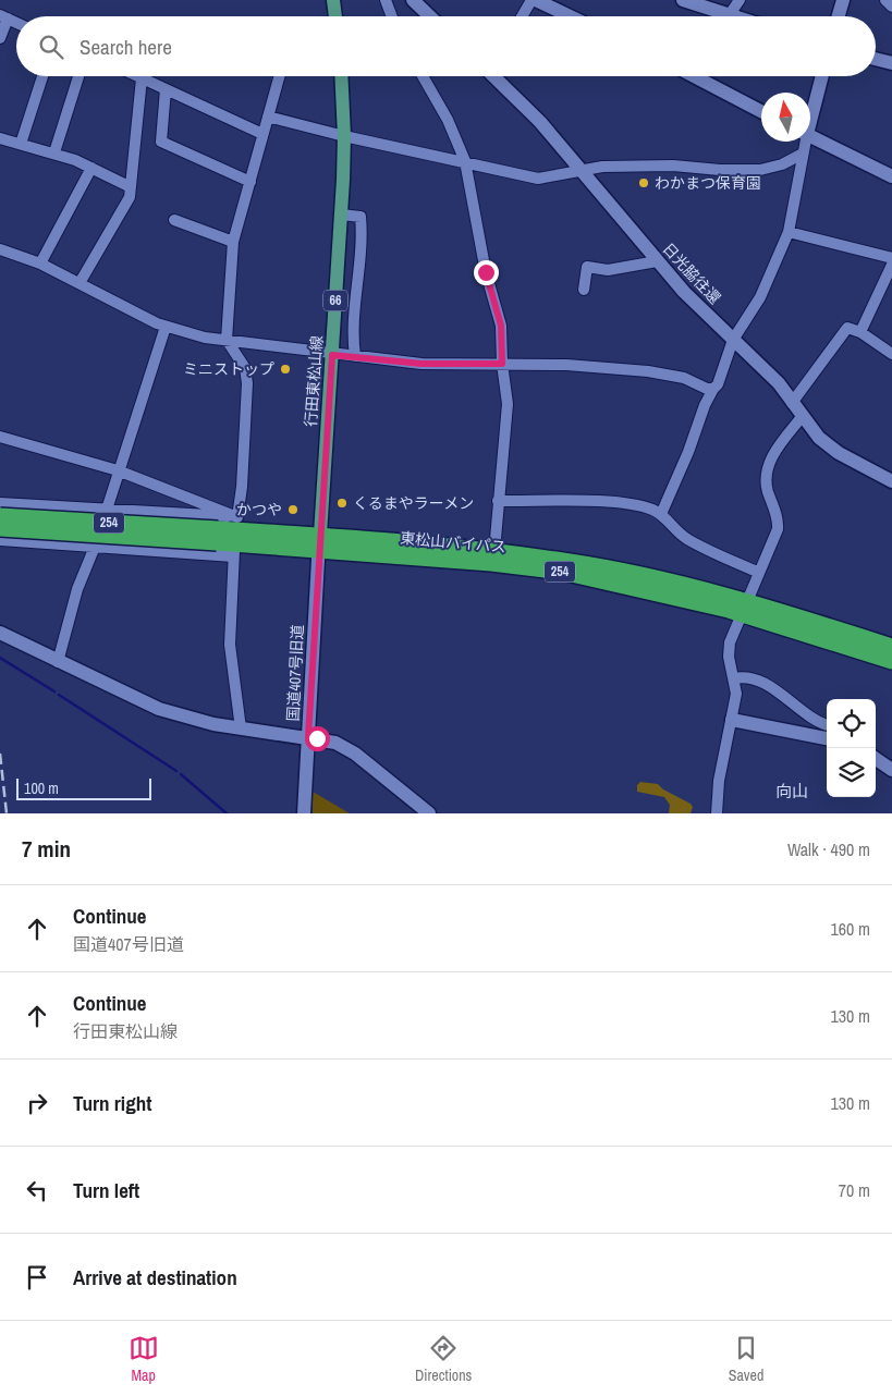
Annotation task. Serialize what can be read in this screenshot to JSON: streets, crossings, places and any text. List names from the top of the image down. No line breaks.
{"streets":{"highway":["254","東松山バイパス"],"main road":["66","行田東松山線"],"street":["日光脇往還","国道407号旧道"]},"crossings":[["行田東松山線","東松山バイパス"],["行田東松山線","国道407号旧道"],["東松山バイパス","国道407号旧道"]],"districts":["向山"],"places":["わかまつ保育園","ミニストップ","くるまやラーメン","かつや"],"scale_bar":"100 m","north":"top","page":{"search":"Search here","scale":"100 m","heading":["7 min","Walk · 490 m"],"list":[["Continue","国道407号旧道","160 m"],["Continue","行田東松山線","130 m"],["Turn right","130 m"],["Turn left","70 m"],"Arrive at destination"],"nav":["Map","Directions","Saved"]}}
